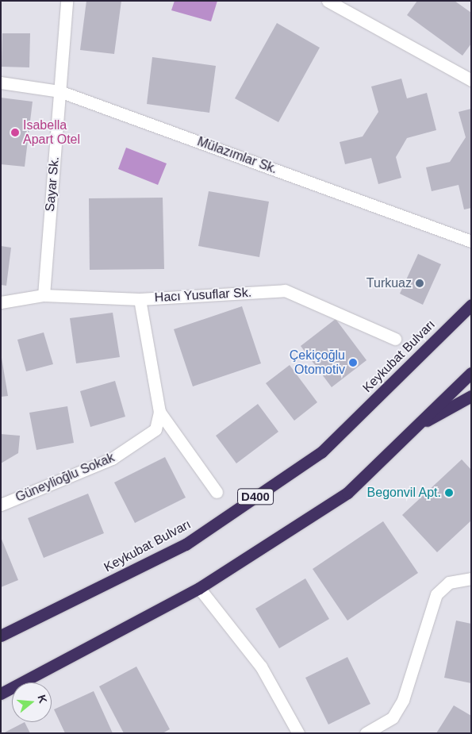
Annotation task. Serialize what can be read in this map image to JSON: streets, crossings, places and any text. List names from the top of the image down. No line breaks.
{"streets":{"highway":["Keykubat Bulvarı","D400"],"street":["Mülazımlar Sk.","Sayar Sk.","Hacı Yusuflar Sk.","Güneylioğlu Sokak"]},"crossings":[["Mülazımlar Sk.","Sayar Sk."],["Sayar Sk.","Hacı Yusuflar Sk."],["Hacı Yusuflar Sk.","Güneylioğlu Sokak"]],"places":["Isabella Apart Otel","Turkuaz","Çekiçoğlu Otomotiv","Begonvil Apt."],"north":"right"}
